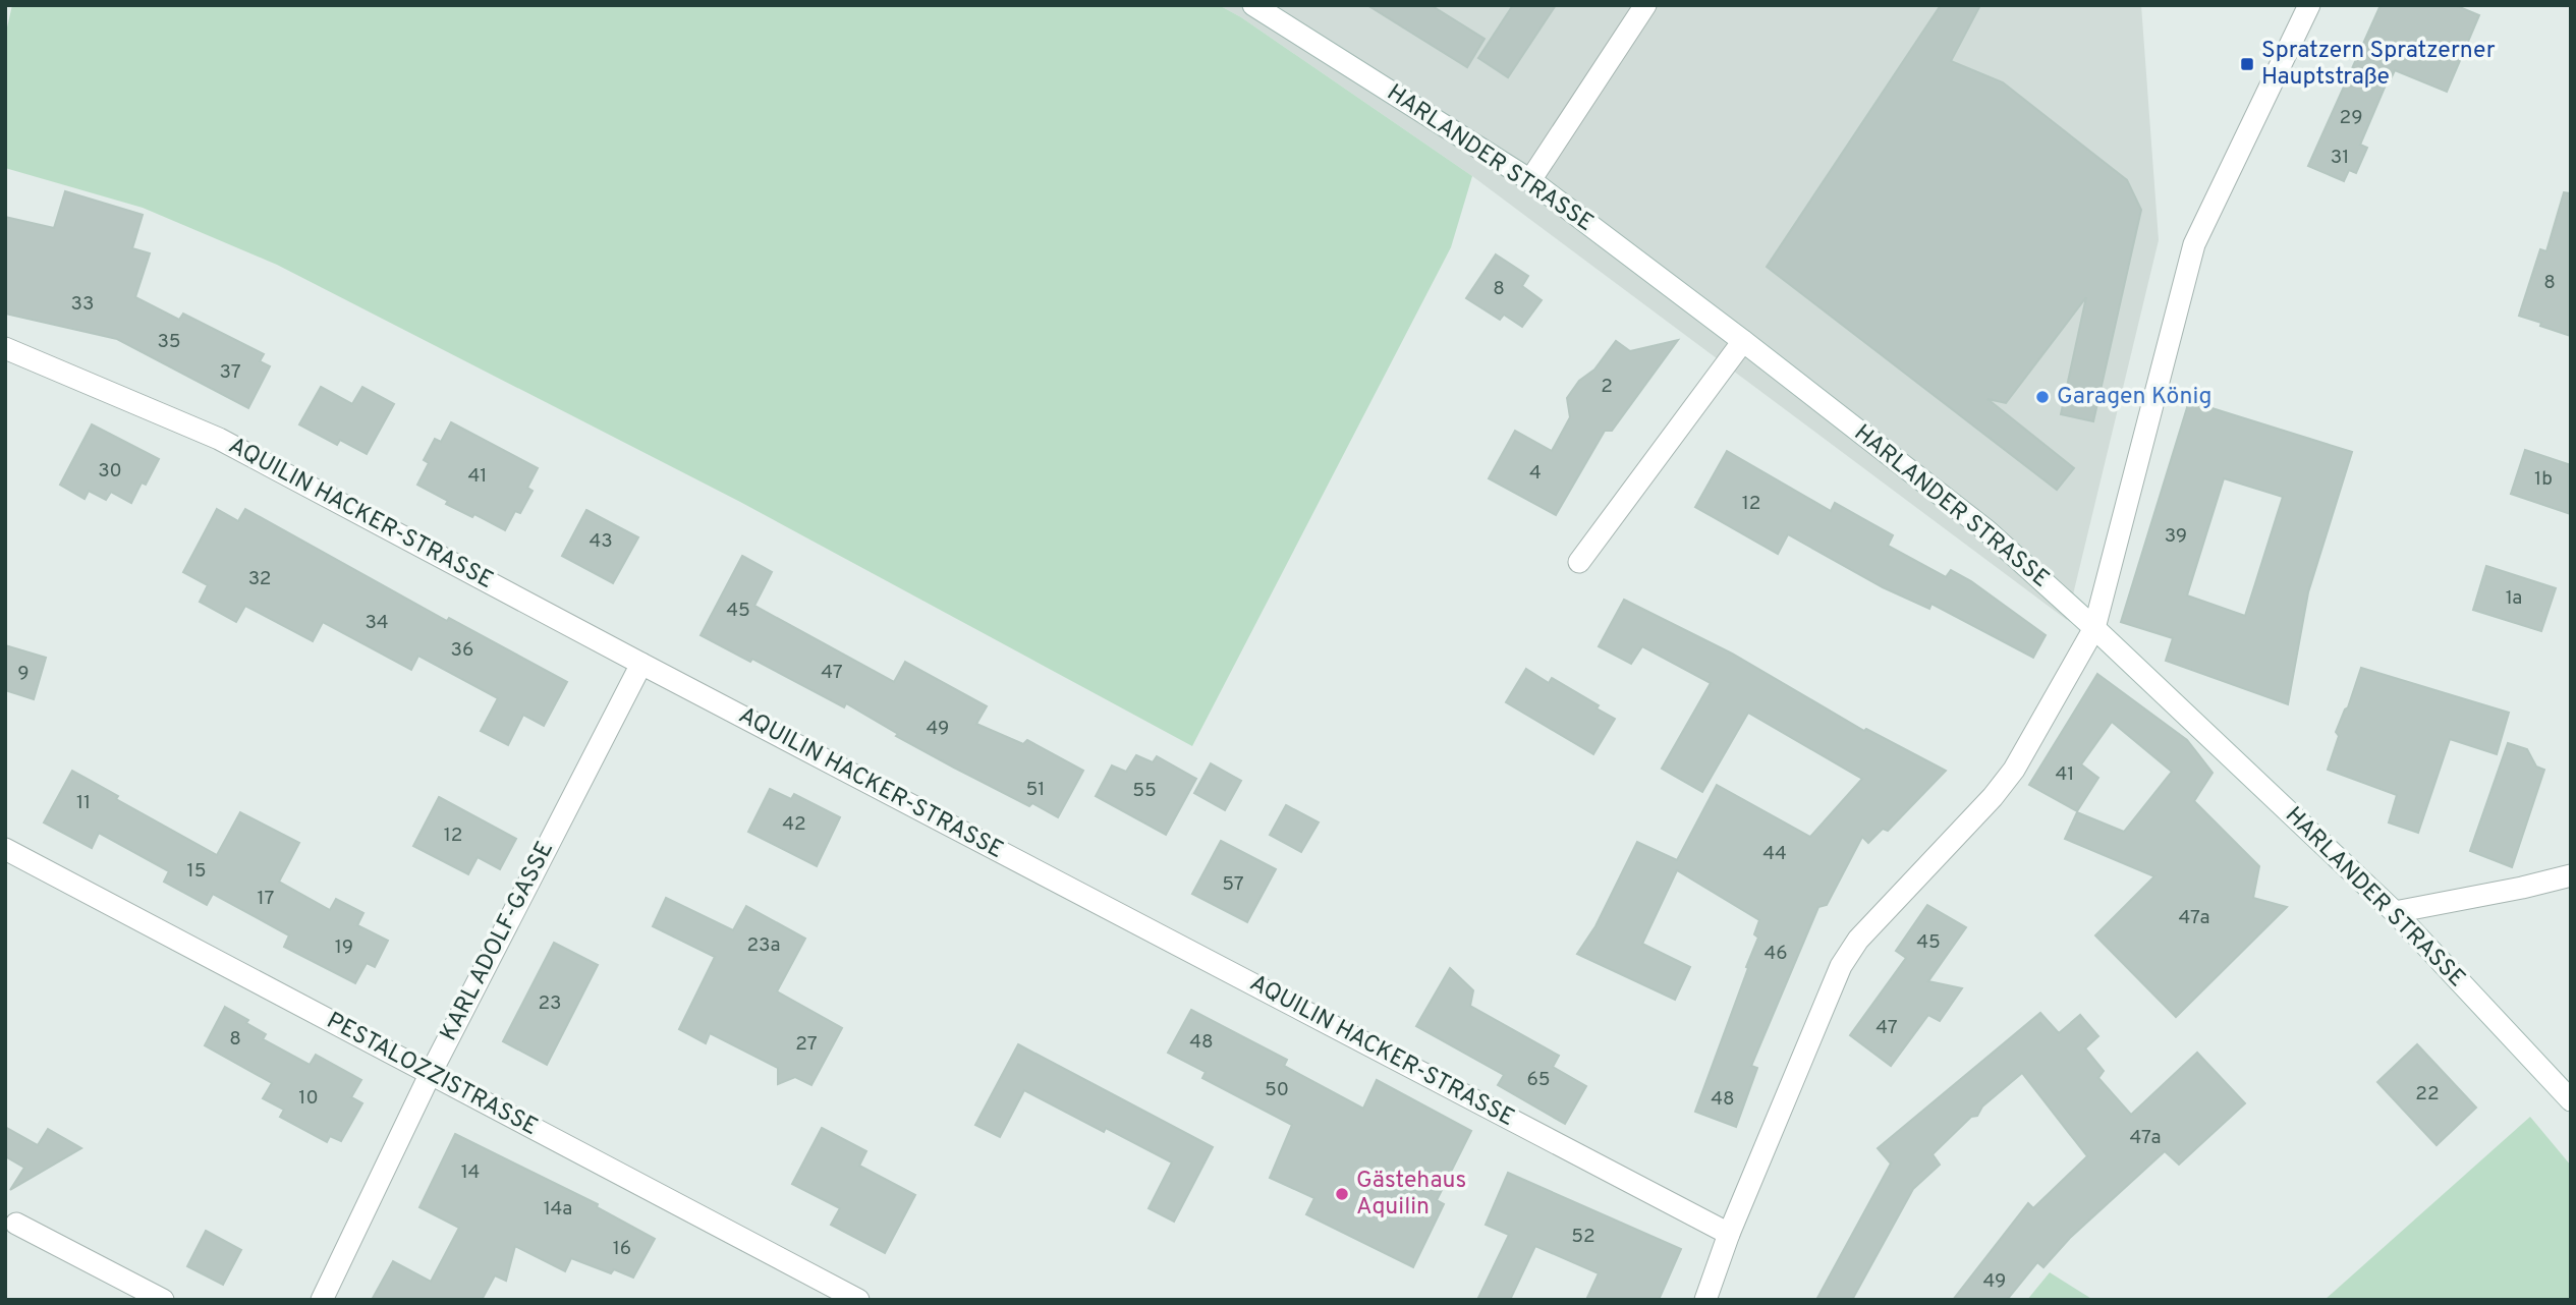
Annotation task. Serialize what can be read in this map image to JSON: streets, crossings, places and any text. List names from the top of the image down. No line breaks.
{"streets":{"street":["HARLANDER STRASSE","AQUILIN HACKER-STRASSE","KARL ADOLF-GASSE","PESTALOZZISTRASSE"]},"crossings":[["AQUILIN HACKER-STRASSE","KARL ADOLF-GASSE"],["KARL ADOLF-GASSE","PESTALOZZISTRASSE"]],"places":{"transit":["Spratzern Spratzerner Hauptstraße"],"other":["Garagen König","Gästehaus Aquilin"]},"house_numbers":["29","31","8","8","33","35","37","2","30","4","41","1b","12","39","43","32","1a","45","34","36","47","9","49","41","51","55","11","42","12","44","15","57","17","47a","45","23a","19","46","23","47","8","48","27","65","50","22","10","48","47a","14","14a","52","16","49"]}
